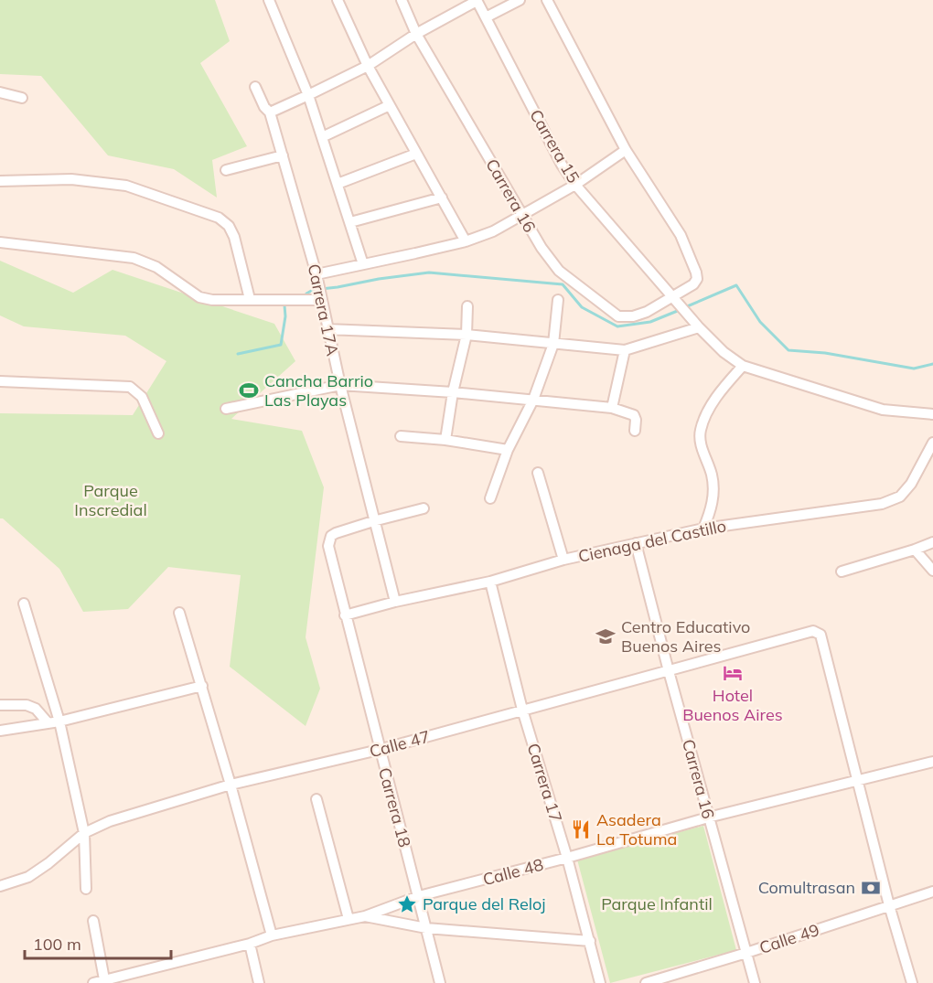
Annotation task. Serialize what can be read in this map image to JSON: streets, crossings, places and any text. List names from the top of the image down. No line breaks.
{"streets":{"street":["Carrera 15","Carrera 16","Carrera 17A","Cienaga del Castillo","Calle 47","Carrera 17","Carrera 18","Calle 48","Calle 49"]},"crossings":[["Carrera 15","Carrera 16"],["Carrera 16","Cienaga del Castillo"],["Carrera 16","Calle 47"],["Carrera 16","Calle 48"],["Carrera 16","Calle 49"],["Carrera 17A","Cienaga del Castillo"],["Carrera 17A","Carrera 18"],["Cienaga del Castillo","Carrera 17"],["Cienaga del Castillo","Carrera 18"],["Calle 47","Carrera 17"],["Calle 47","Carrera 18"],["Calle 47","Calle 48"],["Carrera 17","Calle 48"],["Carrera 18","Calle 48"]],"parks":["Parque Inscredial","Parque Infantil"],"places":{"sports":["Cancha Barrio Las Playas"],"school or university":["Centro Educativo Buenos Aires"],"hotel":["Hotel Buenos Aires"],"restaurant":["Asadera La Totuma"],"bank":["Comultrasan"],"place":["Parque del Reloj"]},"scale_bar":"100 m"}
